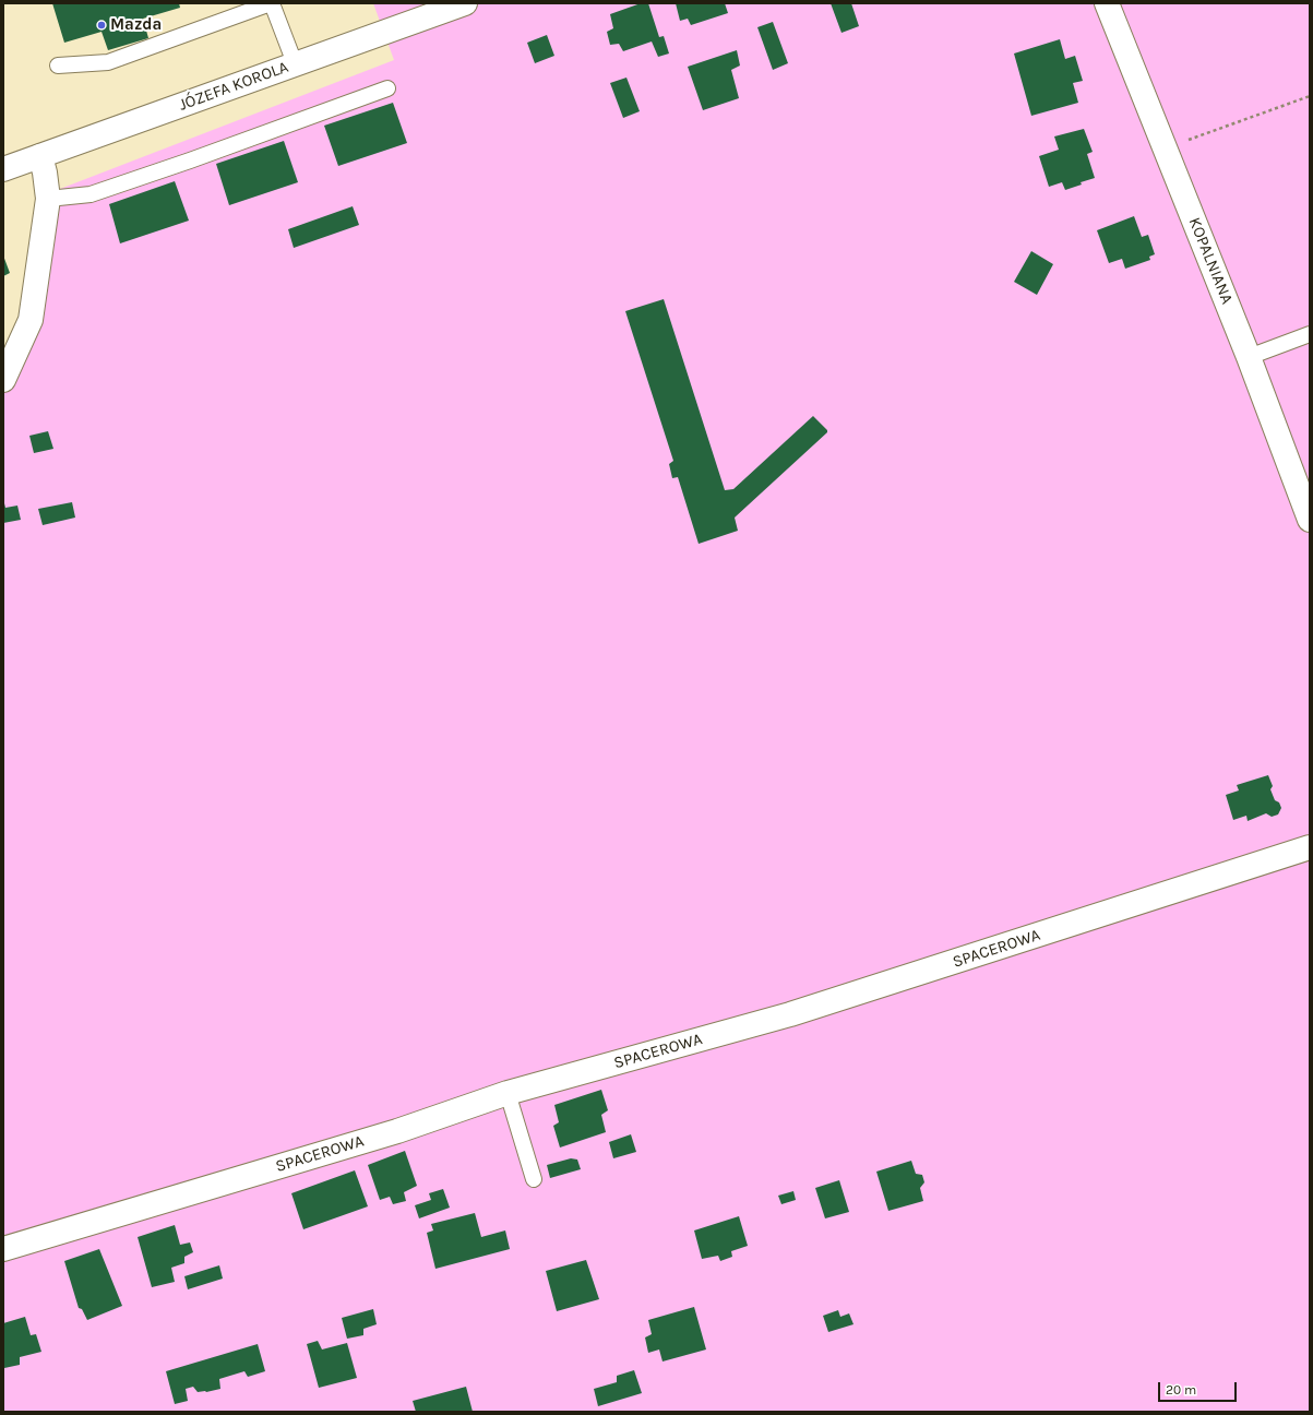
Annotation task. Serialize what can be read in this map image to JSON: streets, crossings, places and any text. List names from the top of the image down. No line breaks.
{"streets":{"main road":["JÓZEFA KOROLA","KOPALNIANA","SPACEROWA"]},"places":["Mazda"],"scale_bar":"20 m"}
